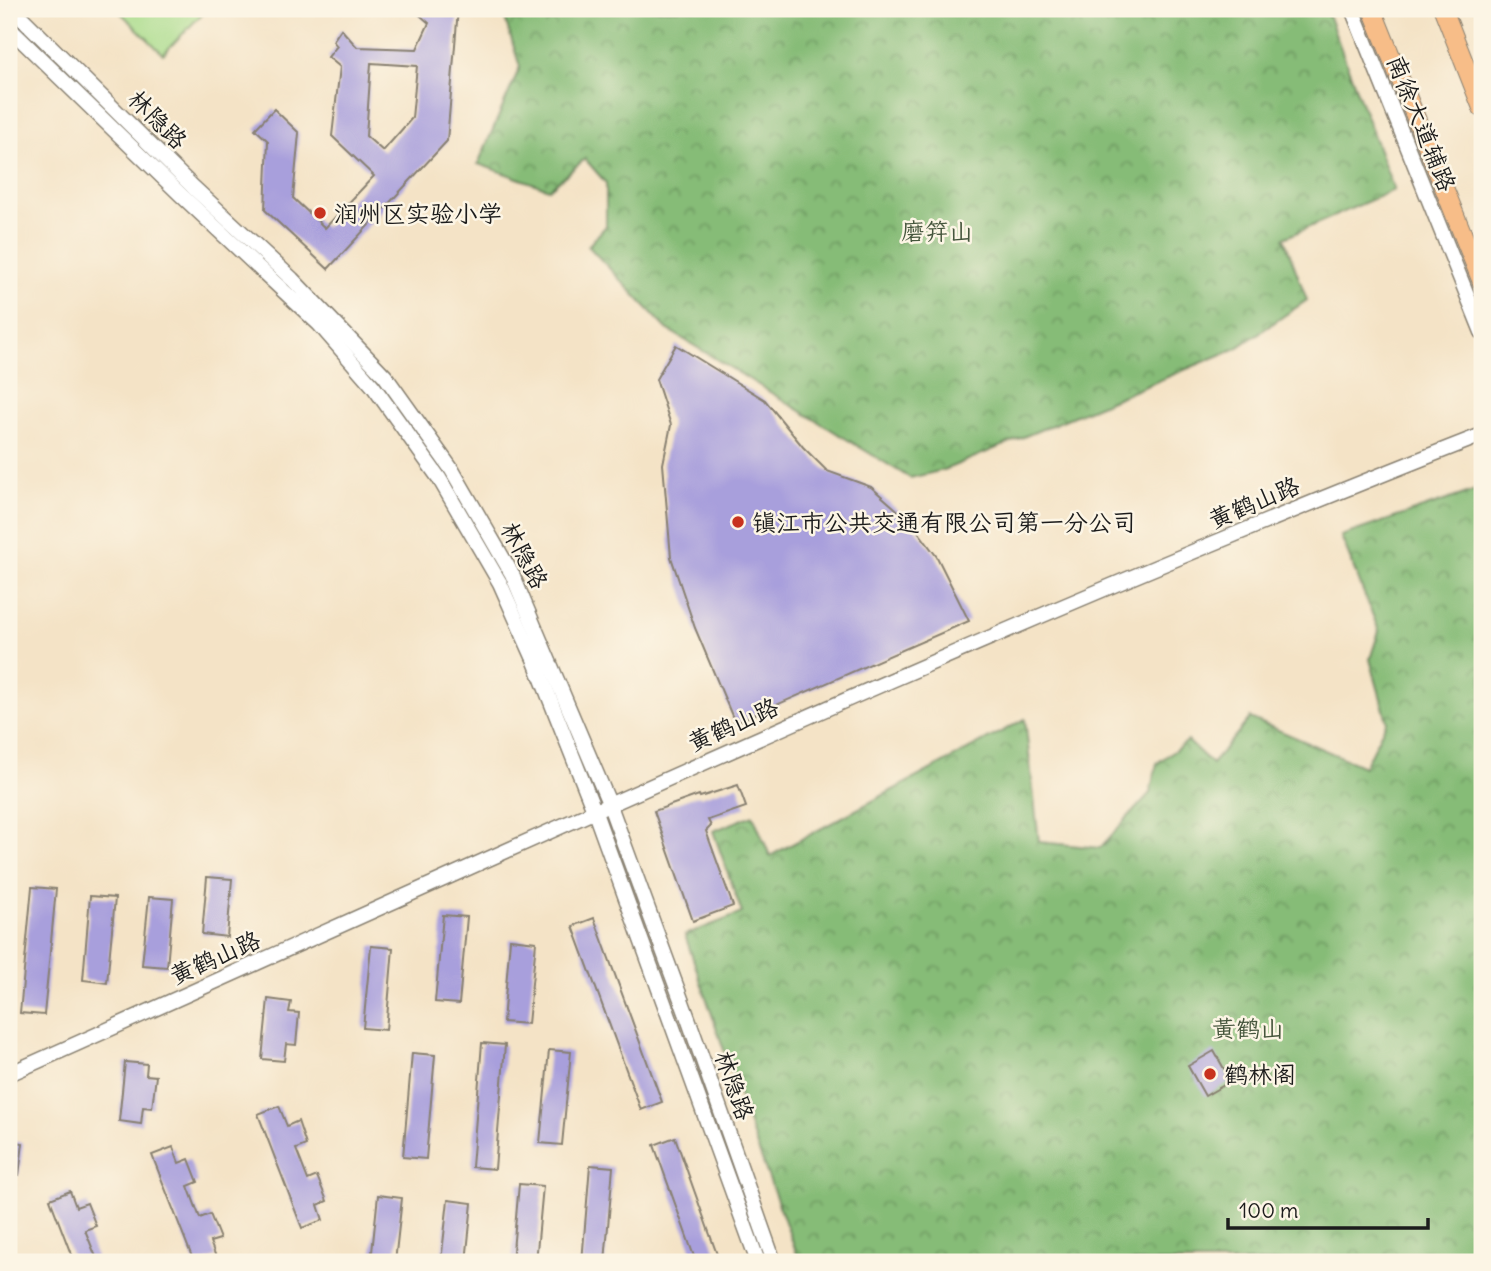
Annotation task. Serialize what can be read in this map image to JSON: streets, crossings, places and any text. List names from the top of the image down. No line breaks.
{"streets":{"street":["林隐路","南徐大道辅路","黄鹤山路"]},"crossings":[["林隐路","黄鹤山路"]],"parks":["磨笄山","黄鹤山"],"places":["润州区实验小学","镇江市公共交通有限公司第一分公司","鹤林阁"],"scale_bar":"100 m"}
